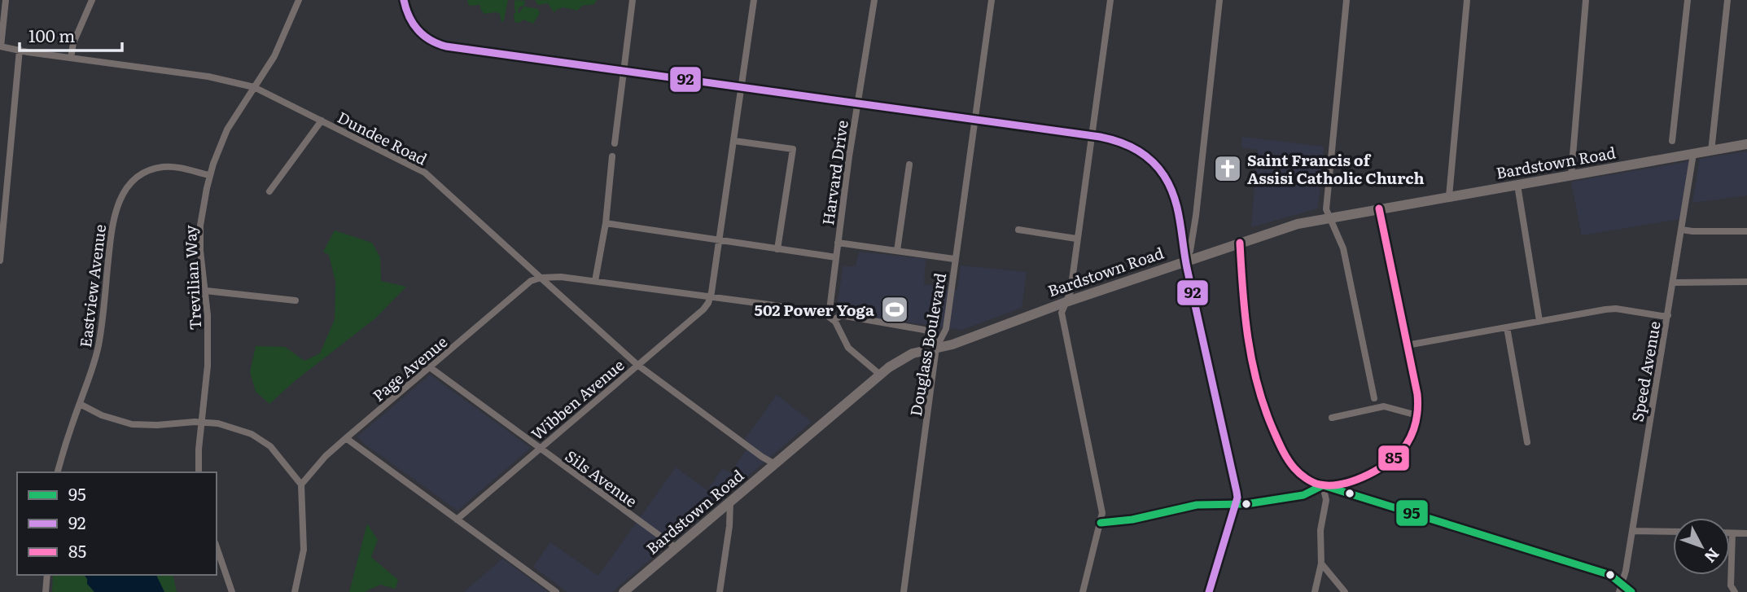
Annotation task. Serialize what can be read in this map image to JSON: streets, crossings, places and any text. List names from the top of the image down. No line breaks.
{"streets":{"main road":["Bardstown Road"],"street":["Dundee Road","Harvard Drive","Trevilian Way","Eastview Avenue","Douglass Boulevard","Page Avenue","Speed Avenue","Wibben Avenue","Sils Avenue"]},"crossings":[["Dundee Road","Bardstown Road"],["Dundee Road","Trevilian Way"],["Dundee Road","Page Avenue"],["Dundee Road","Wibben Avenue"],["Bardstown Road","Douglass Boulevard"],["Bardstown Road","Speed Avenue"],["Bardstown Road","Sils Avenue"],["Trevilian Way","Eastview Avenue"],["Page Avenue","Sils Avenue"],["Wibben Avenue","Sils Avenue"]],"places":{"church":["Saint Francis of Assisi Catholic Church"],"sports":["502 Power Yoga"]},"lines":["transit line 92","transit line 85","transit line 95"],"legend":["95","92","85"],"scale_bar":"100 m","north":"bottom right"}
